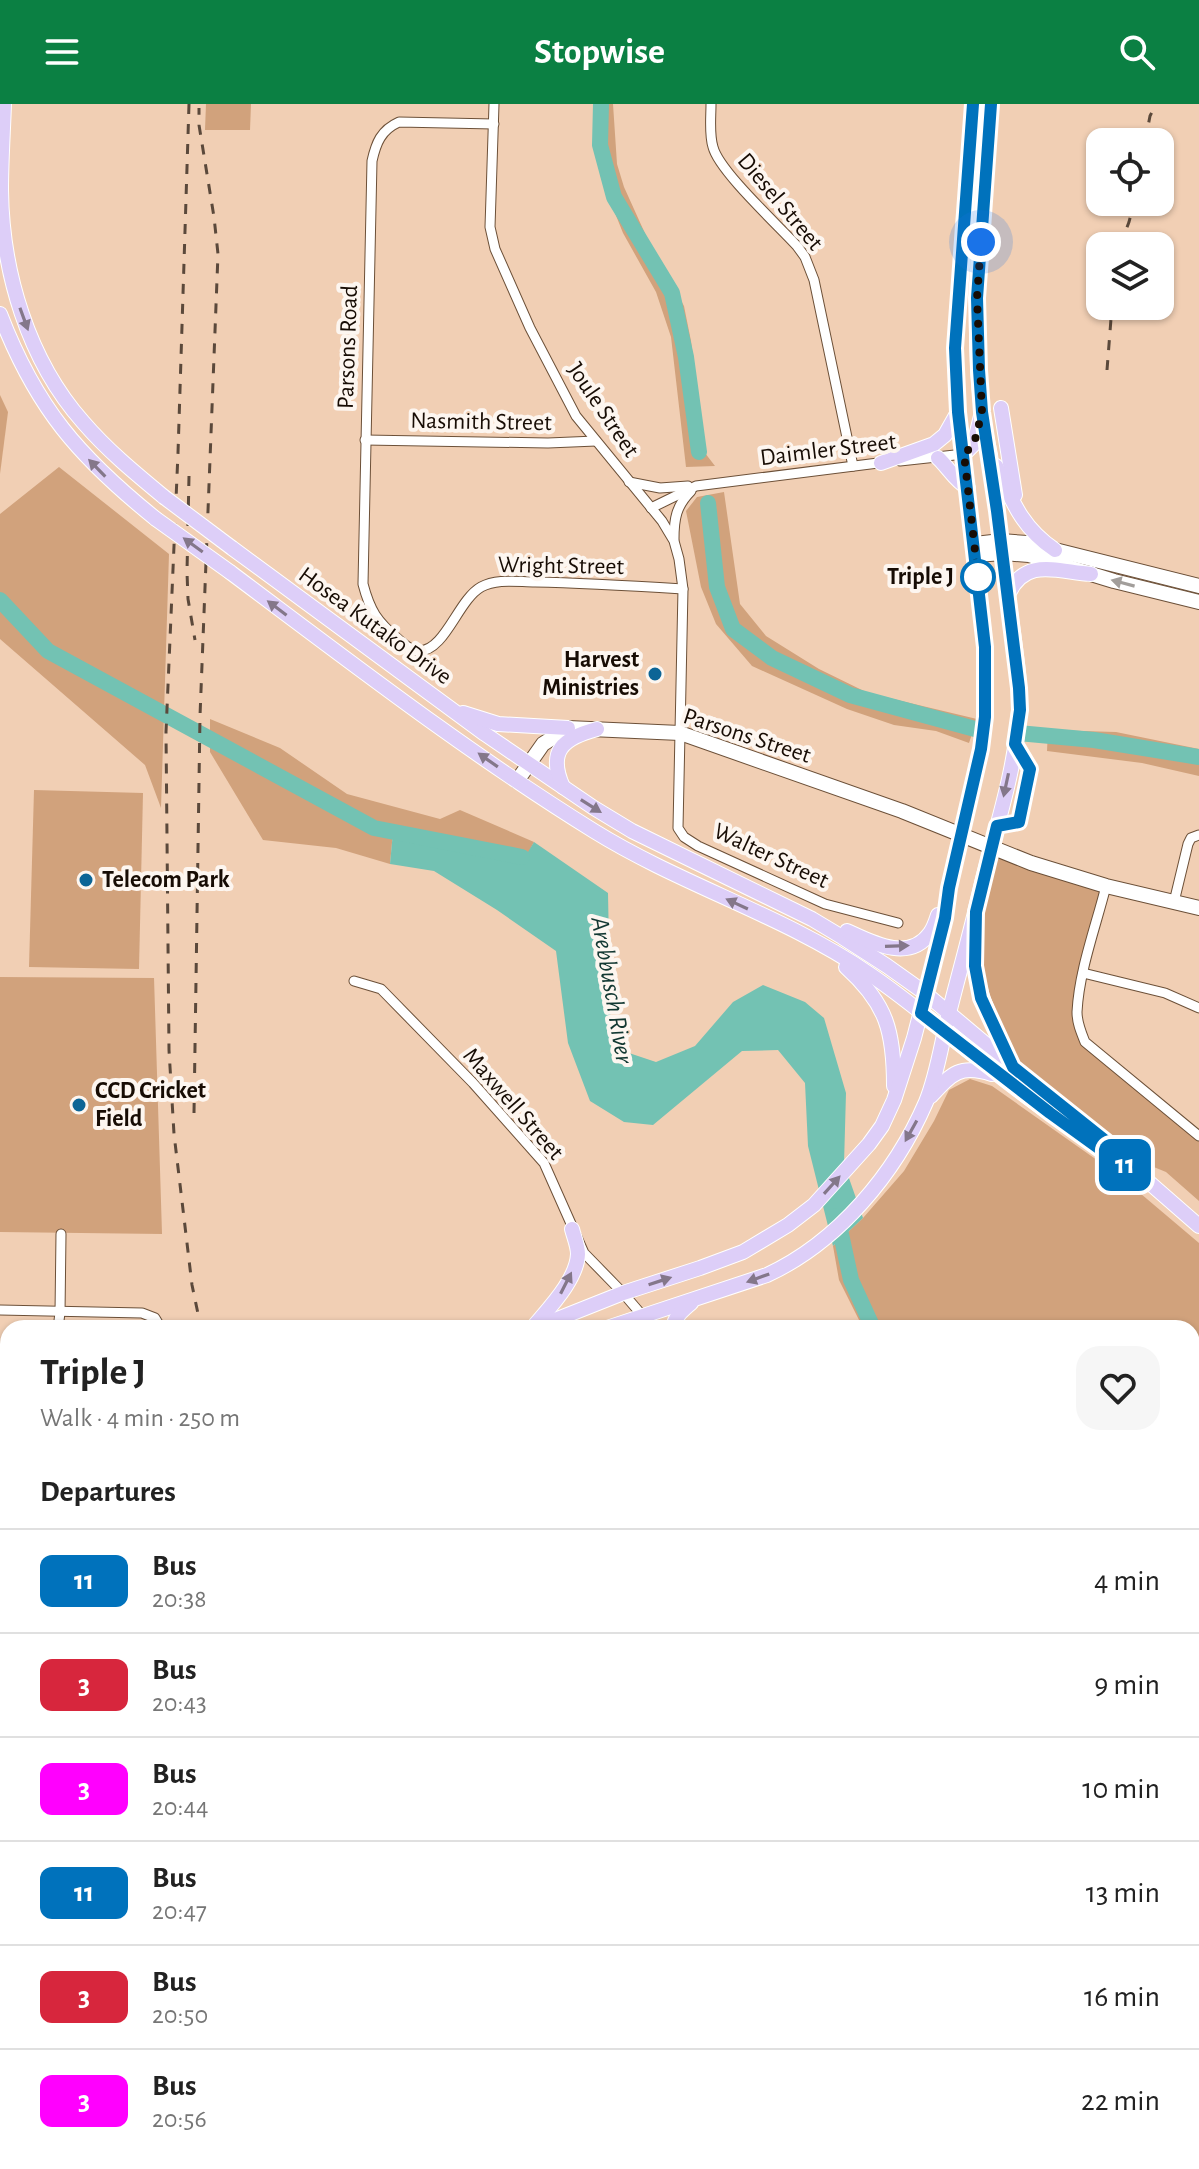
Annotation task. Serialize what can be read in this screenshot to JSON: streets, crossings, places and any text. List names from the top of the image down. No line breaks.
{"streets":{"main road":["Hosea Kutako Drive"],"street":["Diesel Street","Parsons Road","Joule Street","Nasmith Street","Daimler Street","Wright Street","Parsons Street","Walter Street","Maxwell Street"]},"crossings":[["Diesel Street","Daimler Street"],["Parsons Road","Joule Street"],["Parsons Road","Nasmith Street"],["Parsons Road","Wright Street"],["Joule Street","Nasmith Street"],["Joule Street","Daimler Street"],["Joule Street","Wright Street"],["Joule Street","Parsons Street"],["Joule Street","Walter Street"],["Parsons Street","Walter Street"]],"water":["Arebbusch River"],"places":["Triple J","Harvest Ministries","Telecom Park","CCD Cricket Field"],"lines":["bus line 11"],"page":{"header":"Stopwise","on_map":"11","heading":[["Triple J","Walk · 4 min · 250 m"],"Departures"],"list":[{"mark":"11","name":"Bus","note":"20:38","value":"4 min"},{"mark":"3","name":"Bus","note":"20:43","value":"9 min"},{"mark":"3","name":"Bus","note":"20:44","value":"10 min"},{"mark":"11","name":"Bus","note":"20:47","value":"13 min"},{"mark":"3","name":"Bus","note":"20:50","value":"16 min"},{"mark":"3","name":"Bus","note":"20:56","value":"22 min"}]}}
